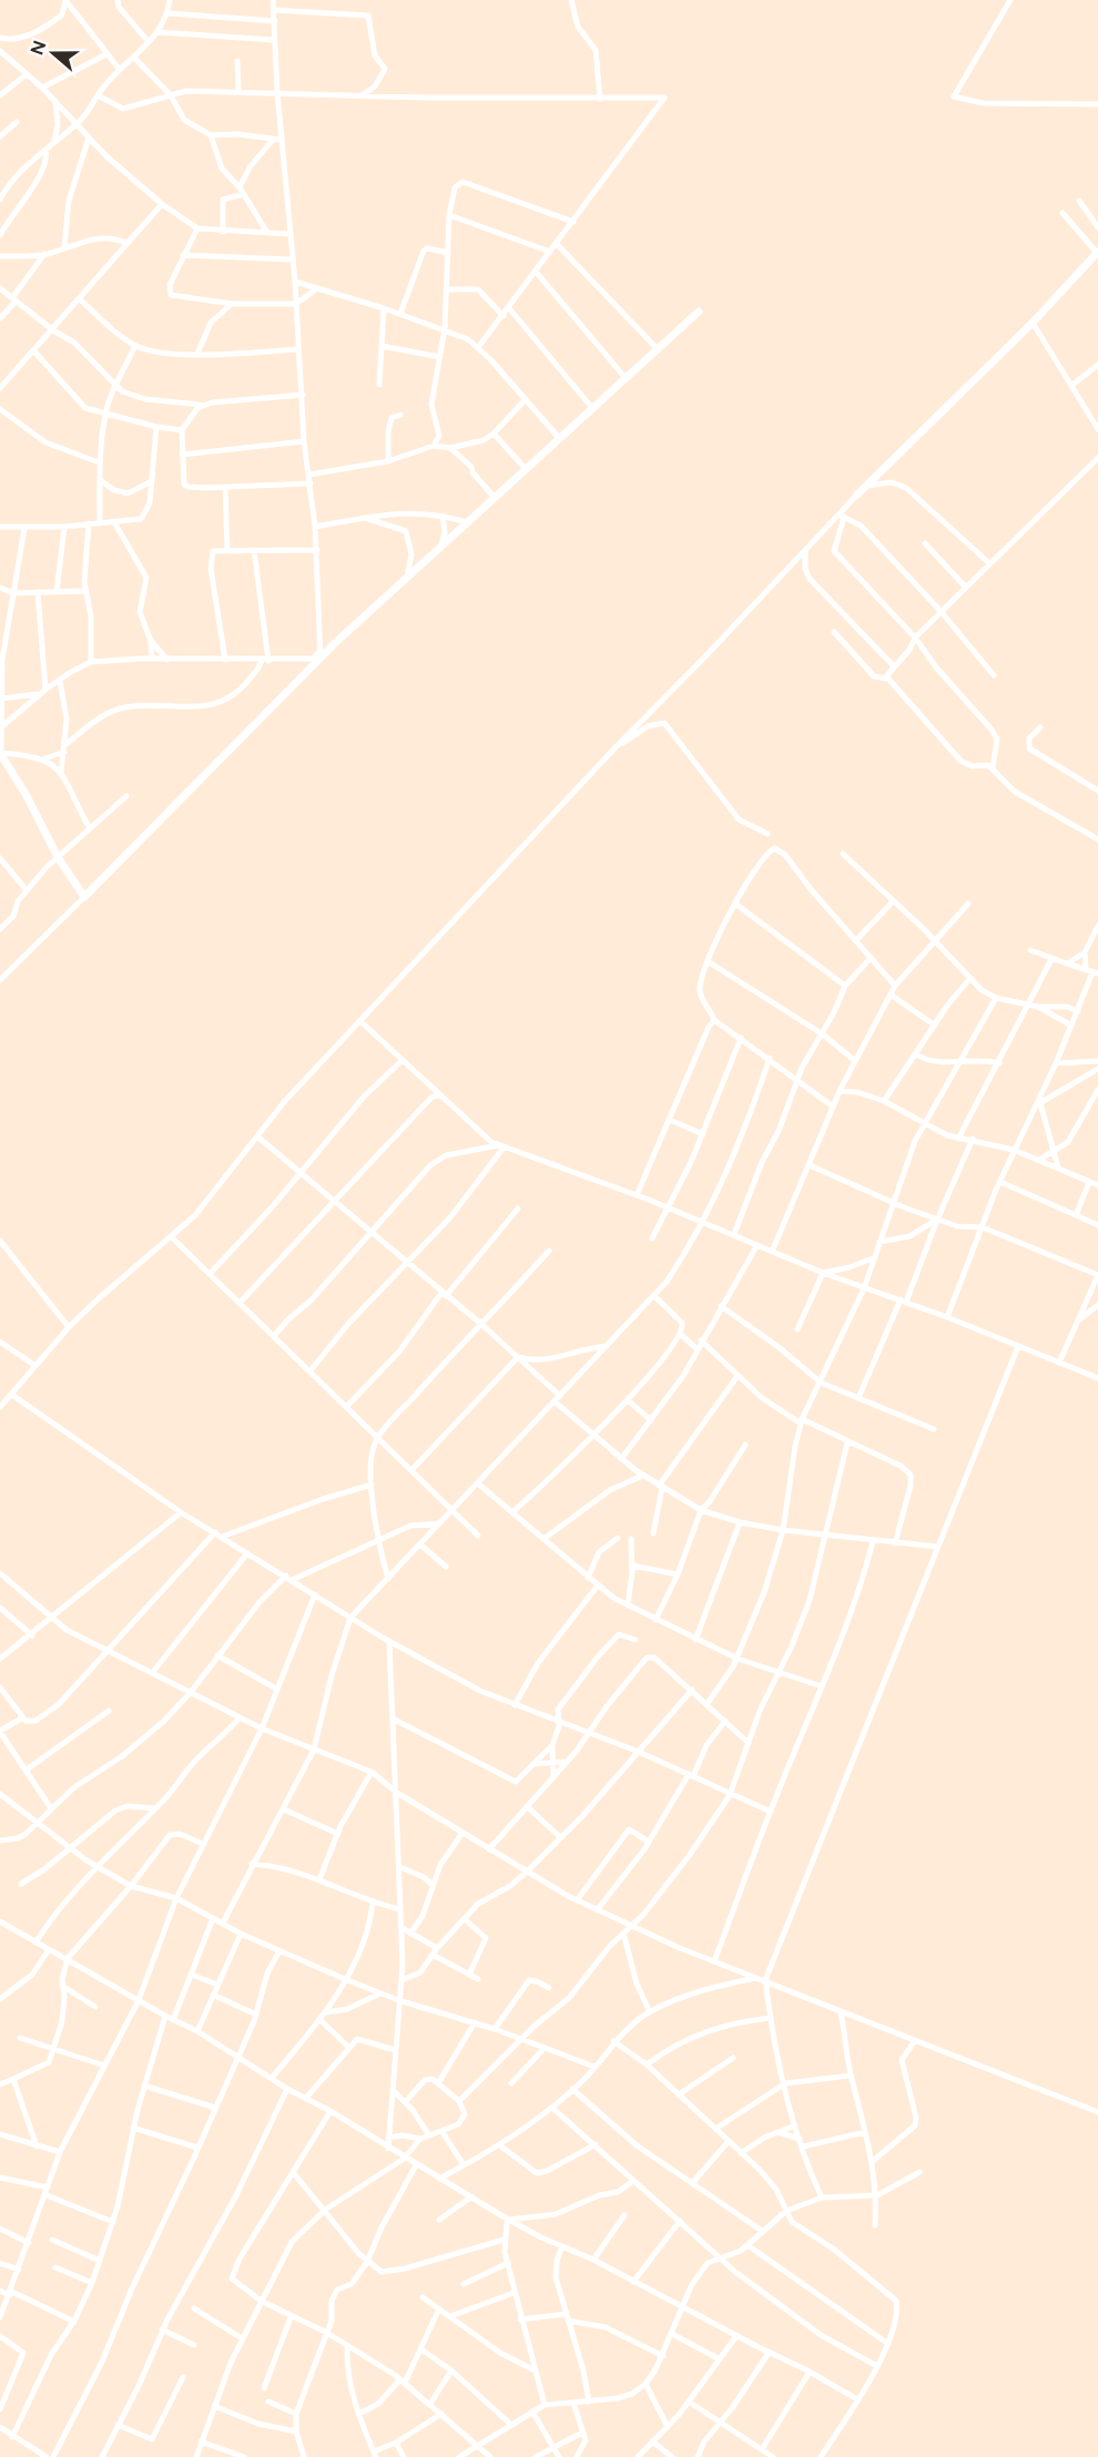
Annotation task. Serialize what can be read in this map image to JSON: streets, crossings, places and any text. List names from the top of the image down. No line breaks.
{"north":"left"}
